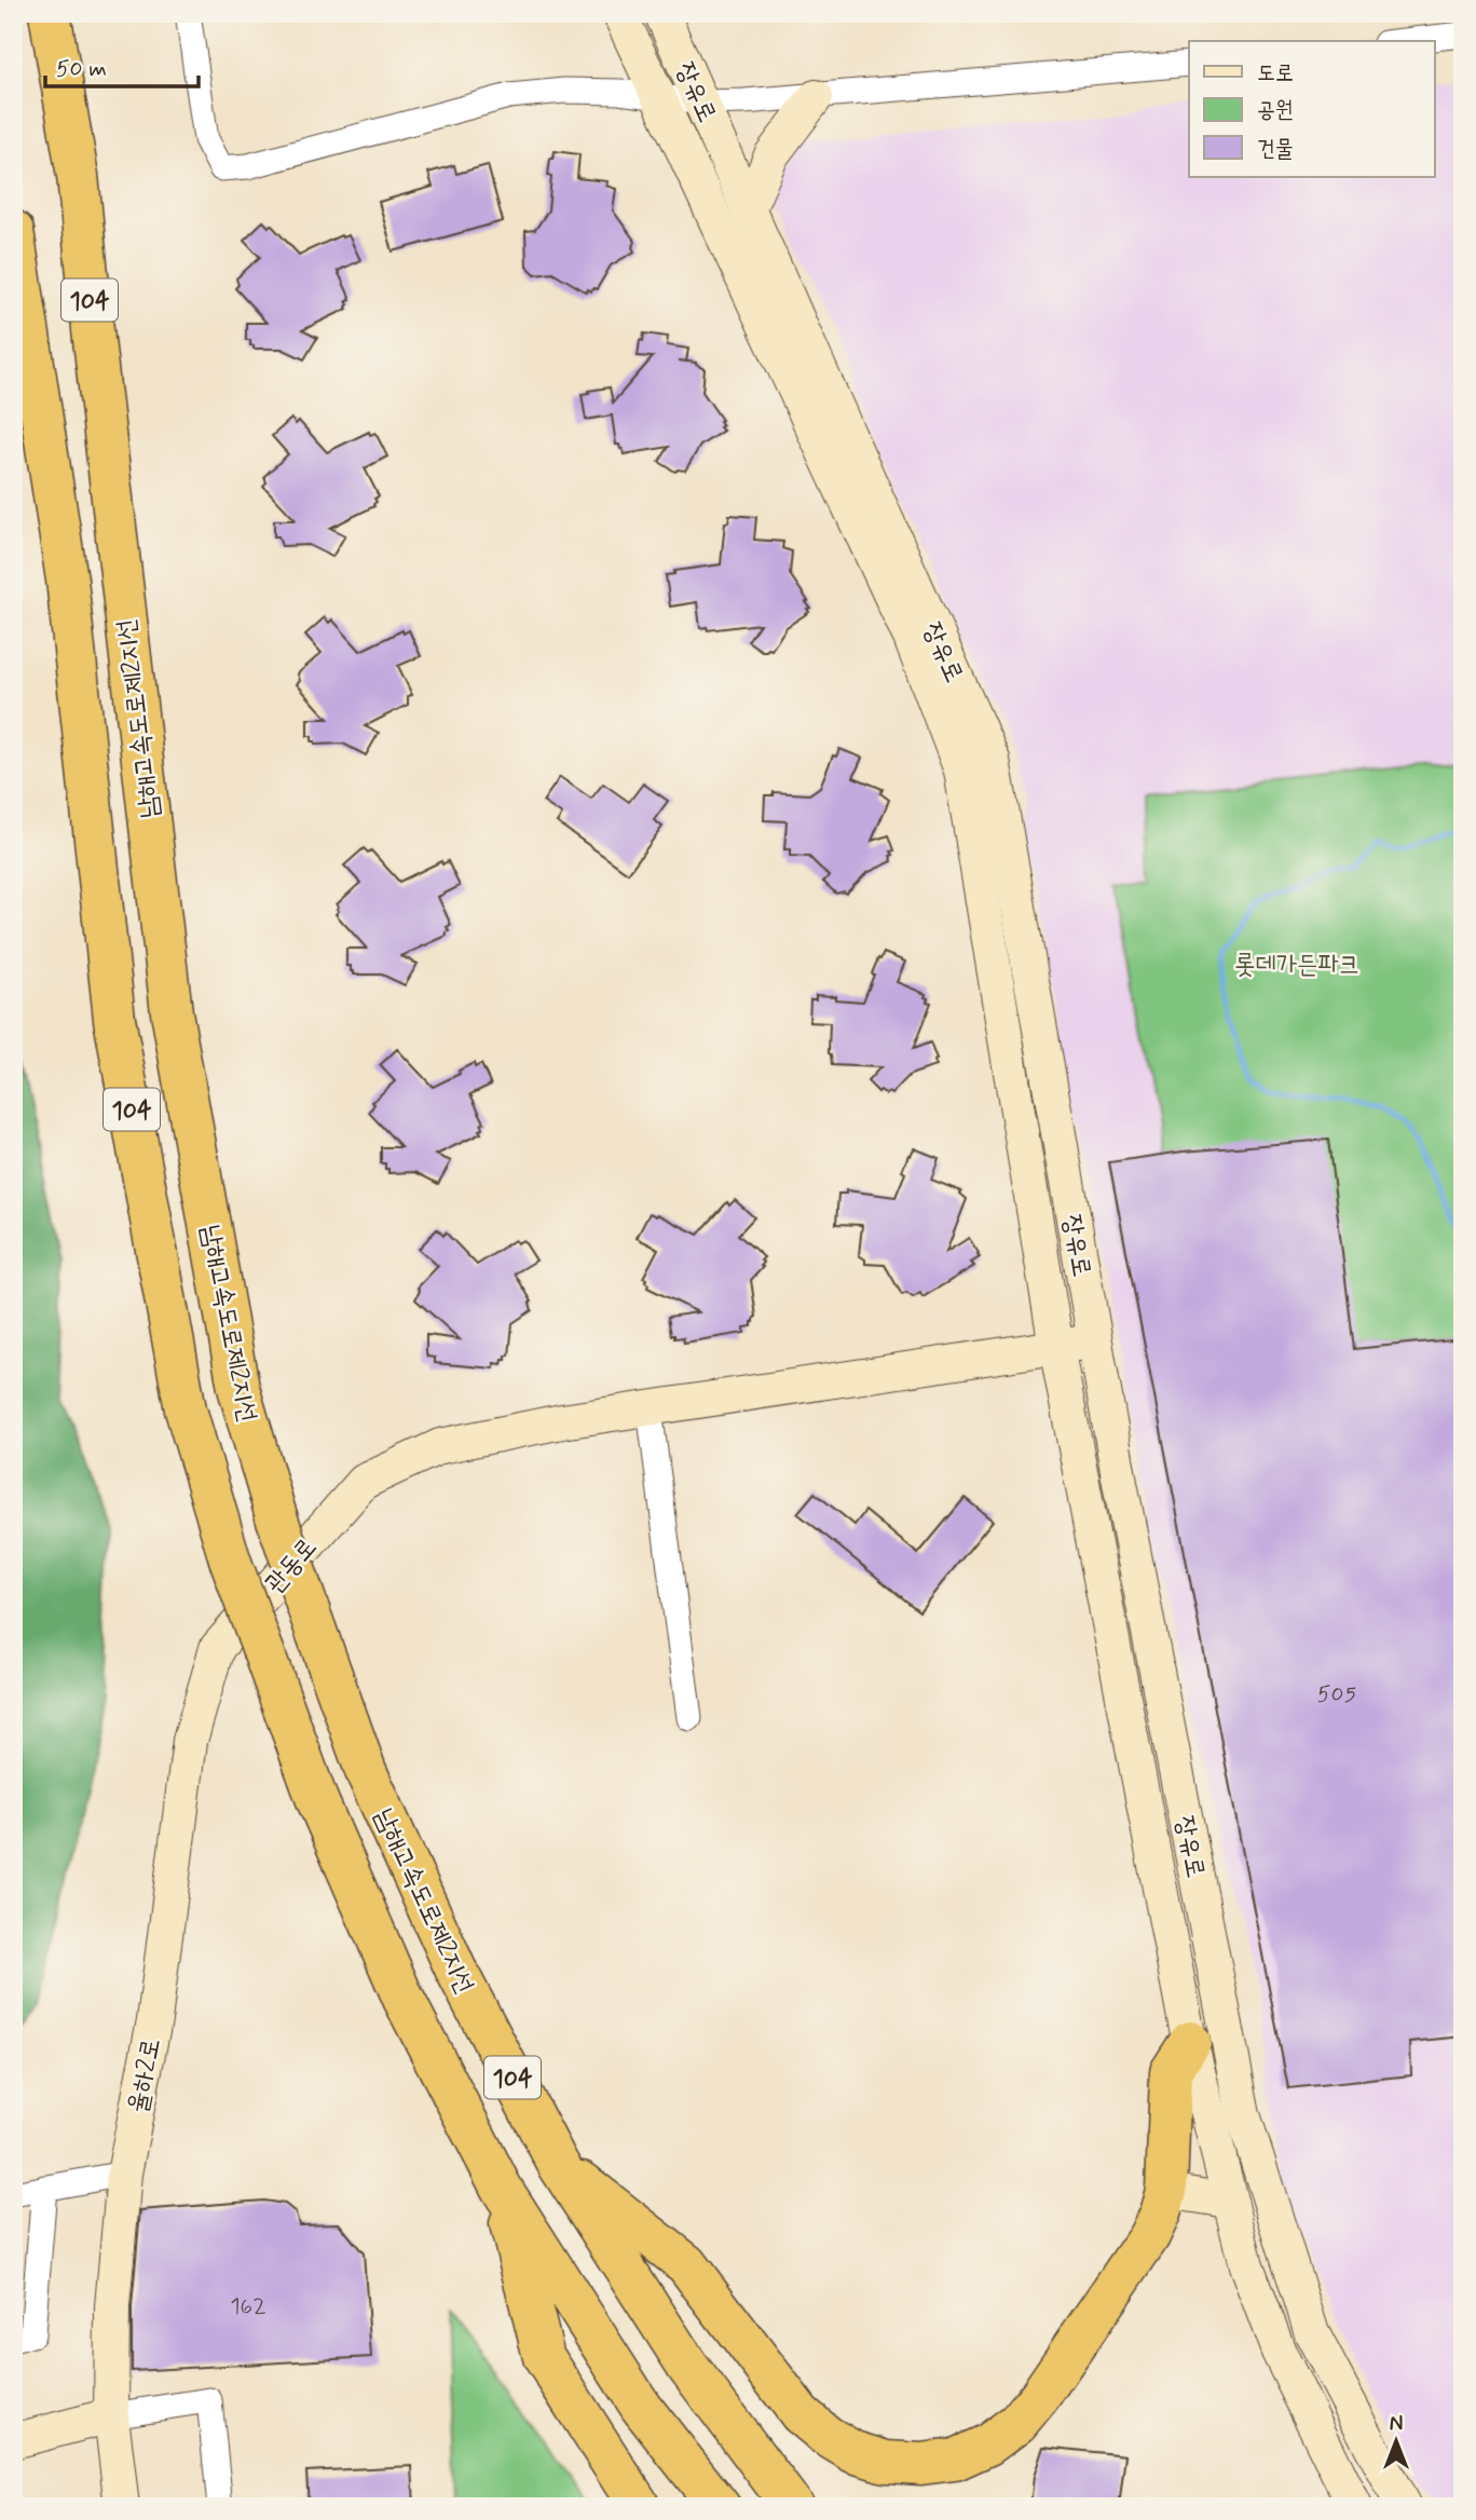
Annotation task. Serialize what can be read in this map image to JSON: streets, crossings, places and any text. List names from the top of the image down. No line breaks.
{"streets":{"highway":["104","남해고속도로제2지선"],"main road":["장유로","관동로","율하2로"]},"crossings":[["관동로","율하2로"]],"parks":["롯데가든파크"],"house_numbers":["505","162"],"legend":["도로","공원","건물"],"scale_bar":"50 m","north":"top"}
